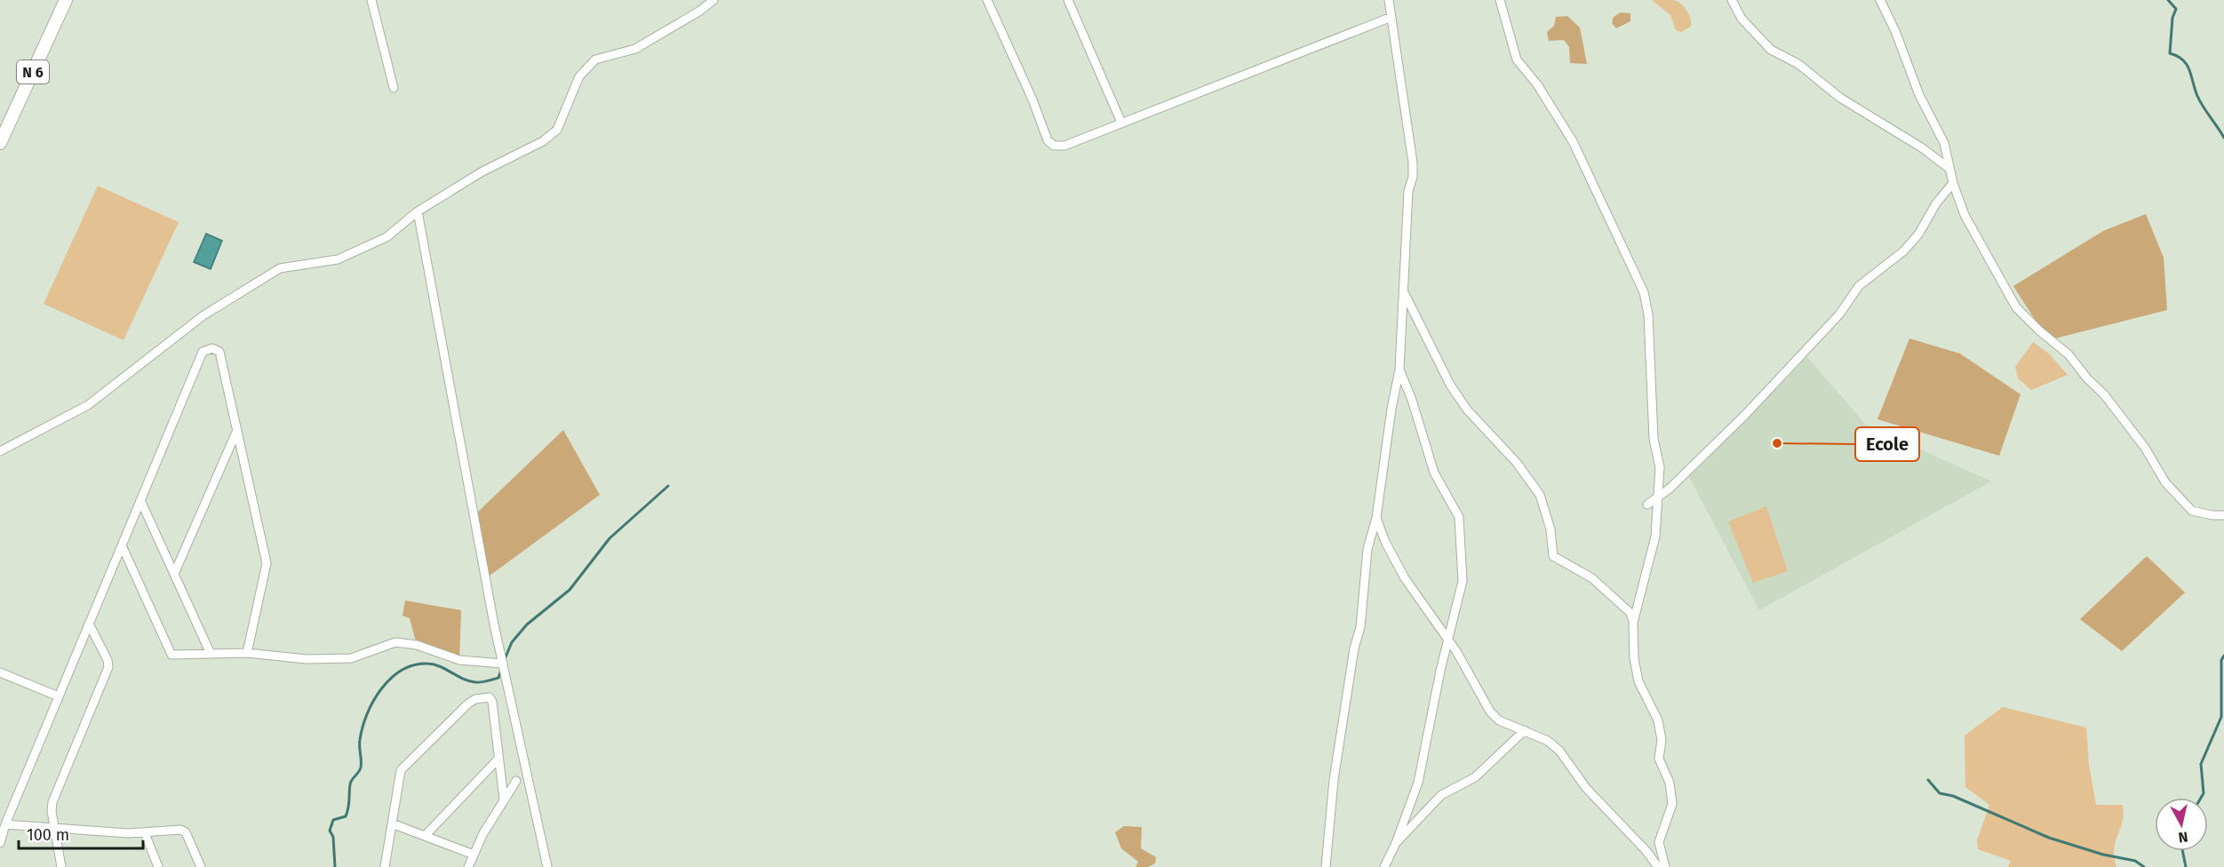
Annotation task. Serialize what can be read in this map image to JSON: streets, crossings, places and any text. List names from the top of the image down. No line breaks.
{"streets":{"main road":["N 6"]},"places":["Ecole"],"scale_bar":"100 m","north":"bottom"}
